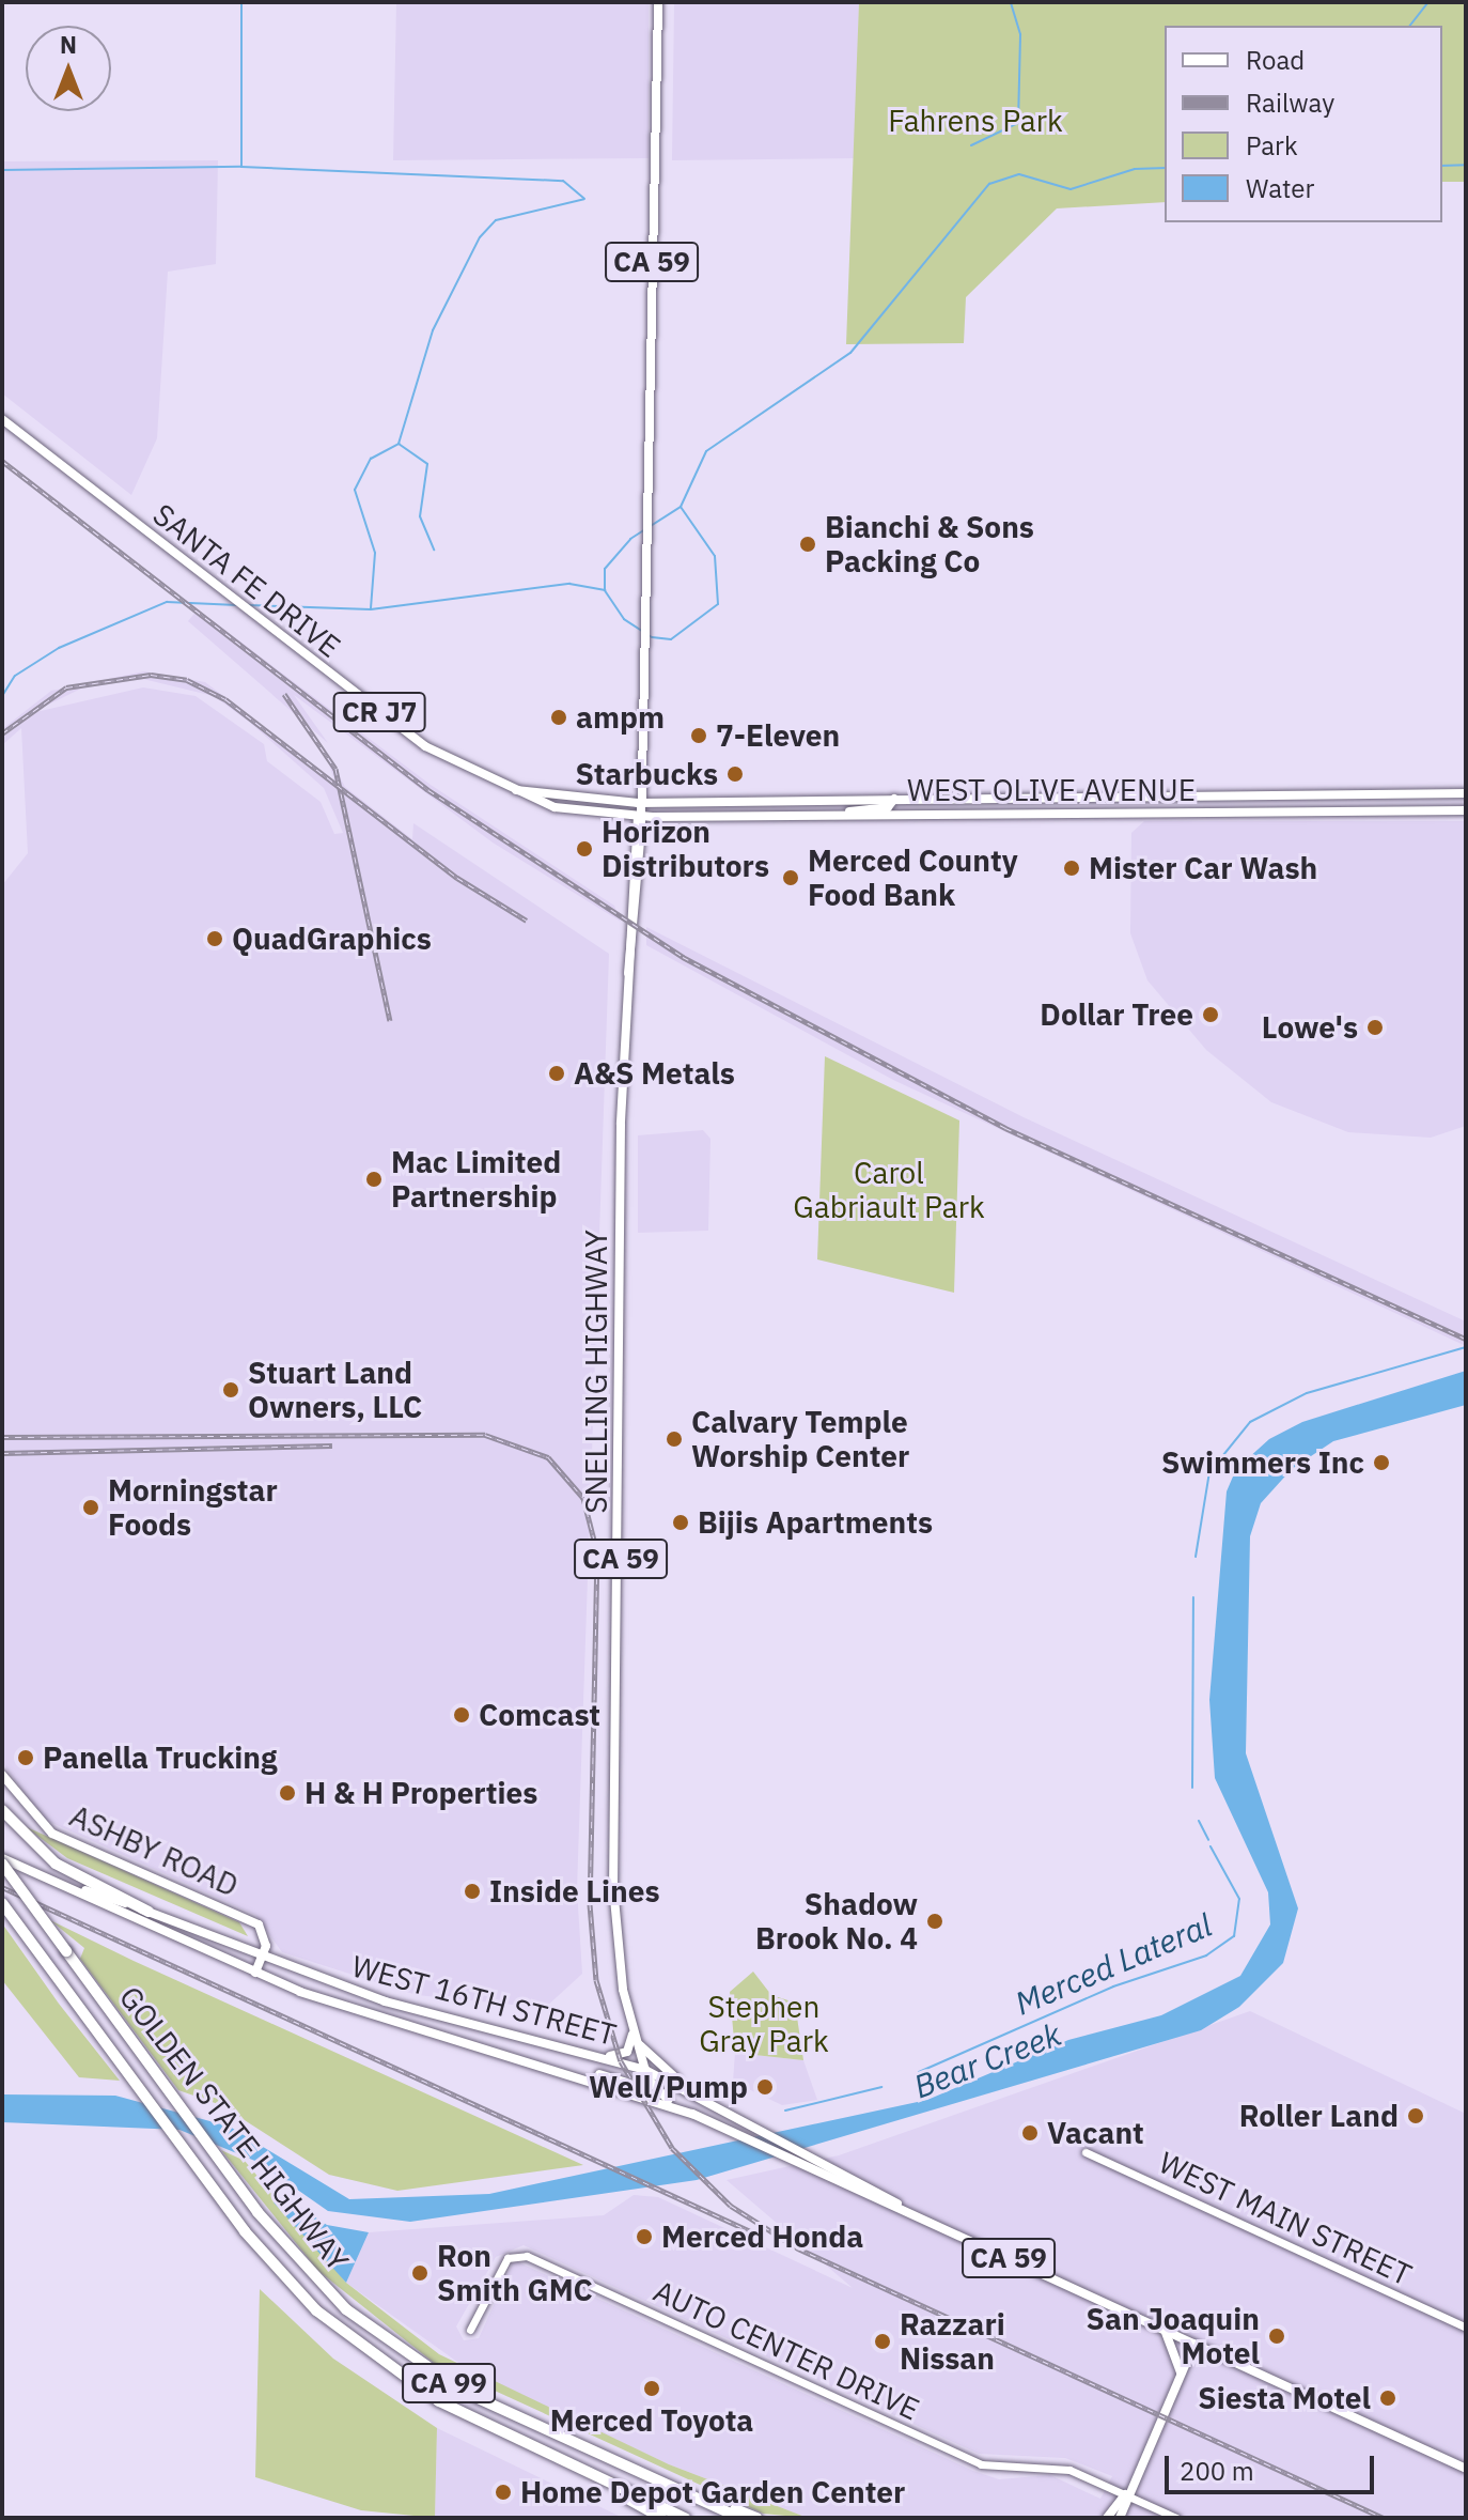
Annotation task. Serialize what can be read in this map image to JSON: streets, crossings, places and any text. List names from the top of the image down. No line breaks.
{"streets":{"highway":["GOLDEN STATE HIGHWAY","CA 99"],"main road":["CA 59","SANTA FE DRIVE","CR J7","WEST OLIVE AVENUE","SNELLING HIGHWAY","ASHBY ROAD","WEST 16TH STREET"],"street":["WEST MAIN STREET","AUTO CENTER DRIVE"]},"crossings":[["CA 59","SANTA FE DRIVE"],["CA 59","WEST OLIVE AVENUE"],["CA 59","SNELLING HIGHWAY"],["CA 59","WEST 16TH STREET"],["SANTA FE DRIVE","WEST OLIVE AVENUE"],["SANTA FE DRIVE","SNELLING HIGHWAY"],["WEST OLIVE AVENUE","SNELLING HIGHWAY"],["SNELLING HIGHWAY","WEST 16TH STREET"],["ASHBY ROAD","WEST 16TH STREET"],["WEST 16TH STREET","GOLDEN STATE HIGHWAY"]],"water":["Merced Lateral","Bear Creek"],"parks":["Fahrens Park","Carol Gabriault Park","Stephen Gray Park"],"places":["Bianchi & Sons Packing Co","ampm","7-Eleven","Starbucks","Horizon Distributors","Mister Car Wash","Merced County Food Bank","QuadGraphics","Dollar Tree","Lowe's","A&S Metals","Mac Limited Partnership","Stuart Land Owners, LLC","Calvary Temple Worship Center","Swimmers Inc","Morningstar Foods","Bijis Apartments","Comcast","Panella Trucking","H & H Properties","Inside Lines","Shadow Brook No. 4","Well/Pump","Roller Land","Vacant","Merced Honda","Ron Smith GMC","San Joaquin Motel","Razzari Nissan","Merced Toyota","Siesta Motel","Home Depot Garden Center"],"legend":["Road","Railway","Park","Water"],"scale_bar":"200 m","north":"top"}
